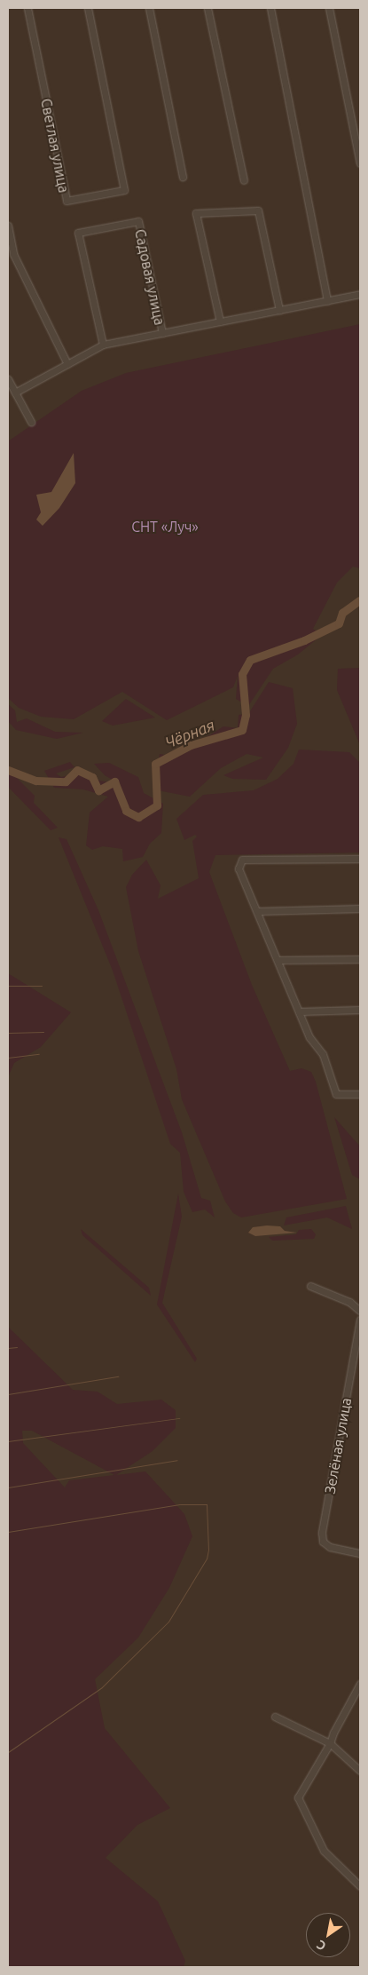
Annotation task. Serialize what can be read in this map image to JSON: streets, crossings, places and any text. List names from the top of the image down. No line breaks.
{"streets":{"street":["Светлая улица","Садовая улица","Зелёная улица"]},"water":["Чёрная"],"parks":["СНТ «Луч»"],"north":"bottom left"}
